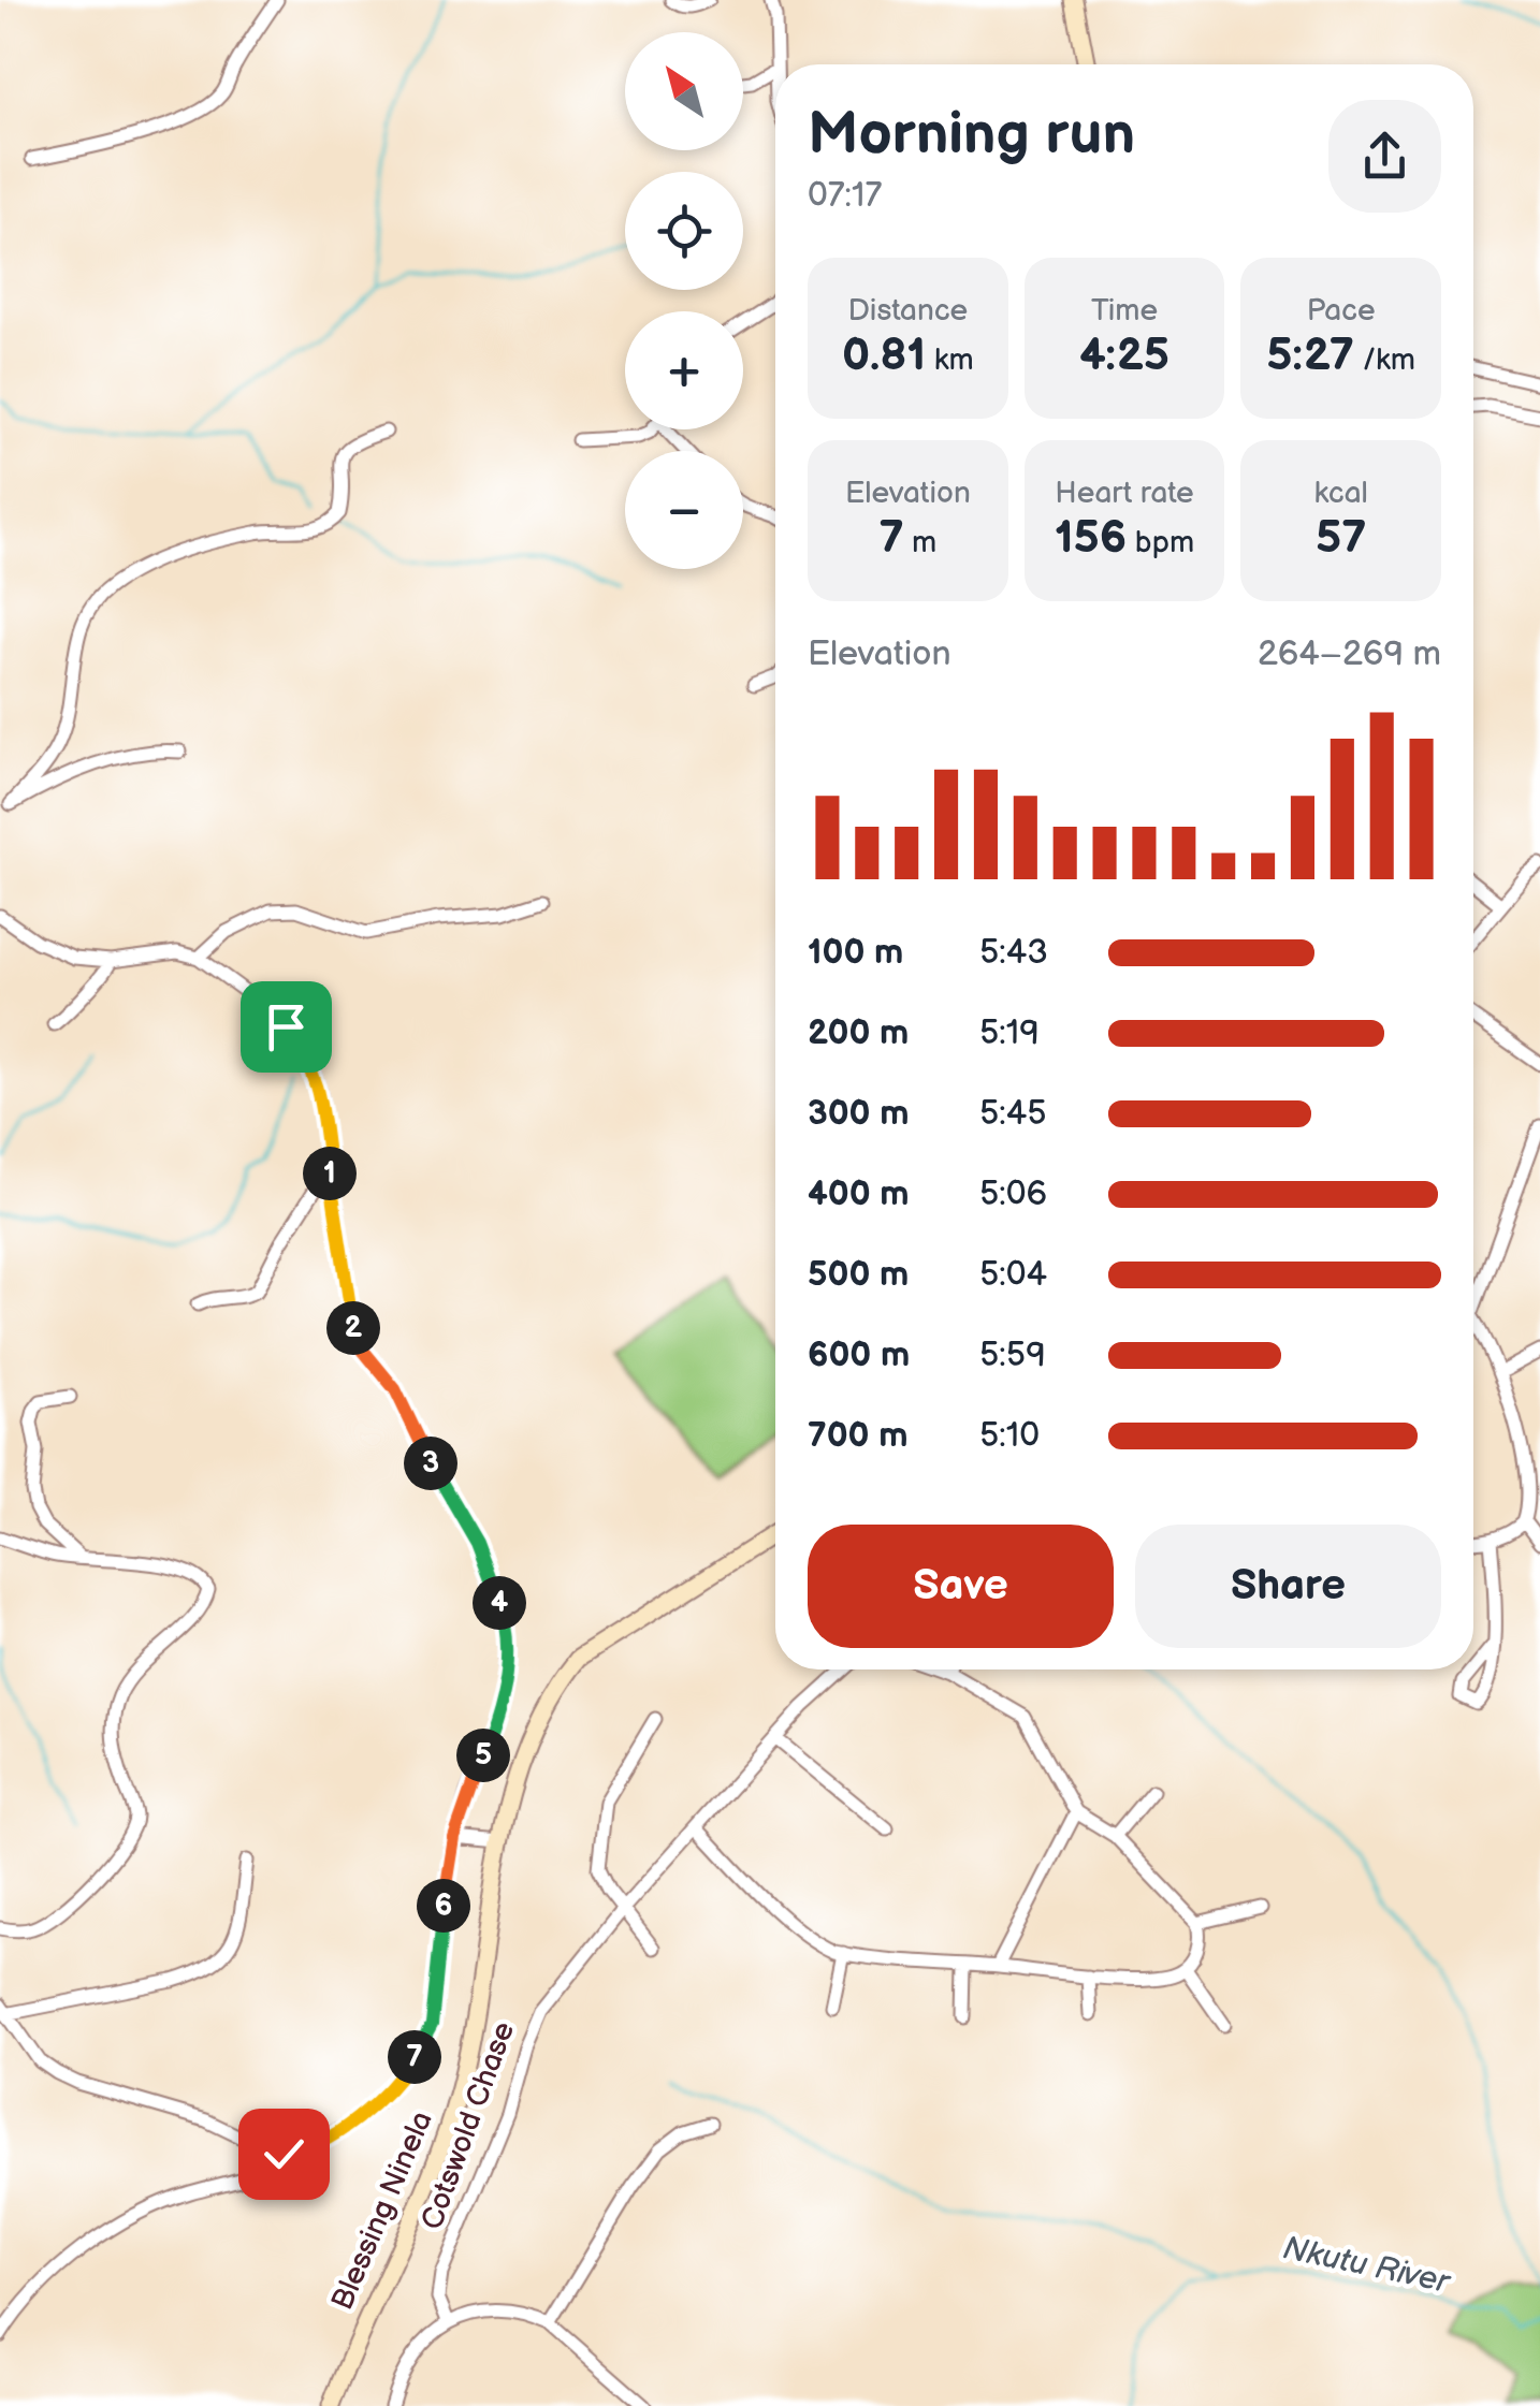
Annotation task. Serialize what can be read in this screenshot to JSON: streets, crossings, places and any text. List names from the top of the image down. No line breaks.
{"streets":{"street":["Cotswold Chase","Blessing Ninela"]},"water":["Nkutu River"],"north":"top left","page":{"map_buttons":["+","−"],"heading":["Morning run","07:17"],"stats":[["Distance","0.81 km"],["Time","4:25"],["Pace","5:27 /km"],["Elevation","7 m"],["Heart rate","156 bpm"],["kcal","57"]],"chart":["Elevation","264–269 m"],"list":[{"name":"100 m","note":"5:43"},{"name":"200 m","note":"5:19"},{"name":"300 m","note":"5:45"},{"name":"400 m","note":"5:06"},{"name":"500 m","note":"5:04"},{"name":"600 m","note":"5:59"},{"name":"700 m","note":"5:10"}],"pins":["1","2","3","4","5","6","7"],"buttons":["Save","Share"]}}
